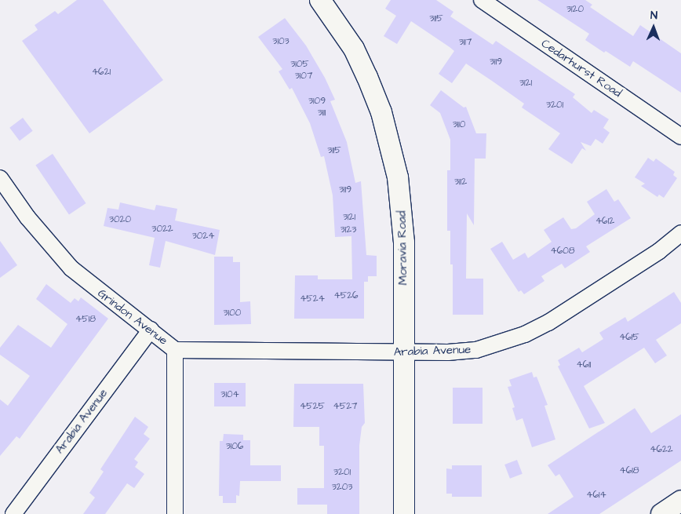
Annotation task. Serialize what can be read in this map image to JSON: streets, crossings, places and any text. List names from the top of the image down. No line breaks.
{"streets":{"main road":["Moravia Road"],"street":["Cedarhurst Road","Grindon Avenue","Arabia Avenue"]},"crossings":[["Moravia Road","Arabia Avenue"],["Grindon Avenue","Arabia Avenue"]],"house_numbers":["3120","3115","3103","3117","3119","3105","4621","3107","3121","3109","3201","3111","3110","3115","3112","3119","3121","3020","4612","3022","3123","3024","4608","4526","4524","3100","4518","4615","4611","3104","4525","4527","3106","4622","4618","3201","3203","4614"],"north":"top"}
